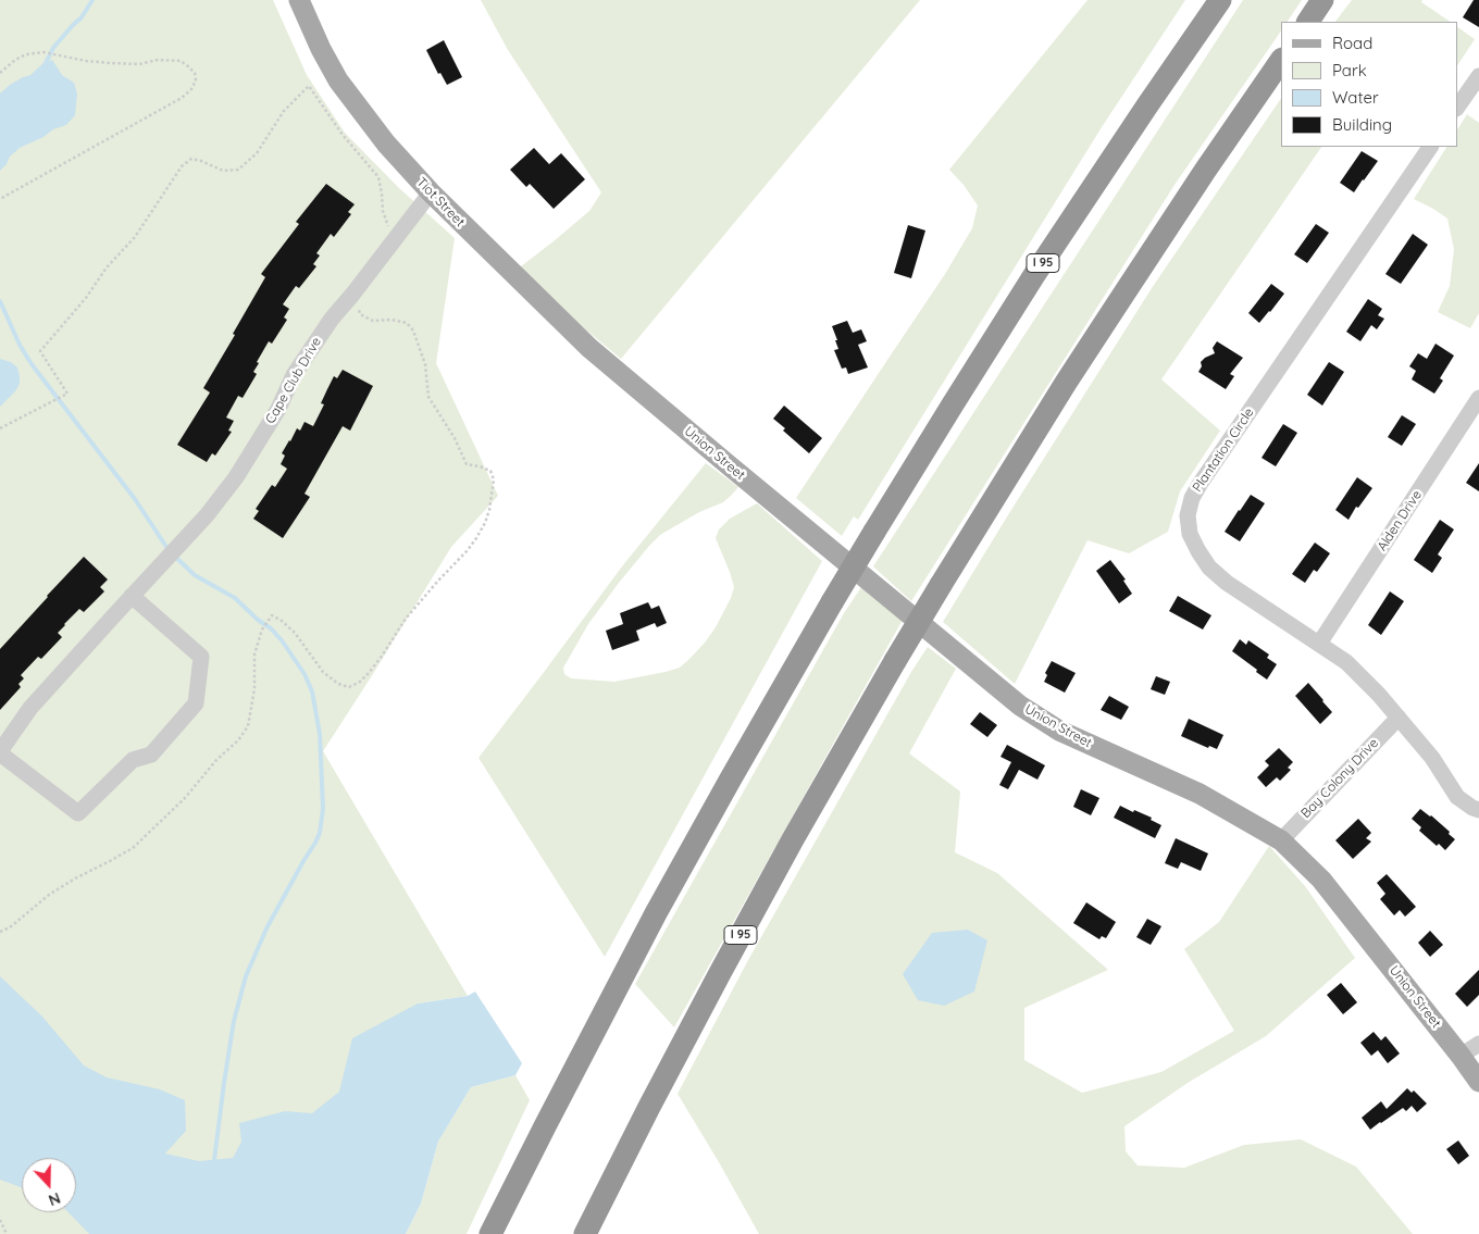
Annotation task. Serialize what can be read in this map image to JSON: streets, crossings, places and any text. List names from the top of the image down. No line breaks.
{"streets":{"highway":["I 95"],"main road":["Tiot Street","Union Street"],"street":["Cape Club Drive","Plantation Circle","Alden Drive","Bay Colony Drive"]},"crossings":[["Tiot Street","Cape Club Drive"],["Tiot Street","Union Street"],["Plantation Circle","Alden Drive"],["Plantation Circle","Bay Colony Drive"],["Union Street","Bay Colony Drive"]],"legend":["Road","Park","Water","Building"],"north":"bottom"}
